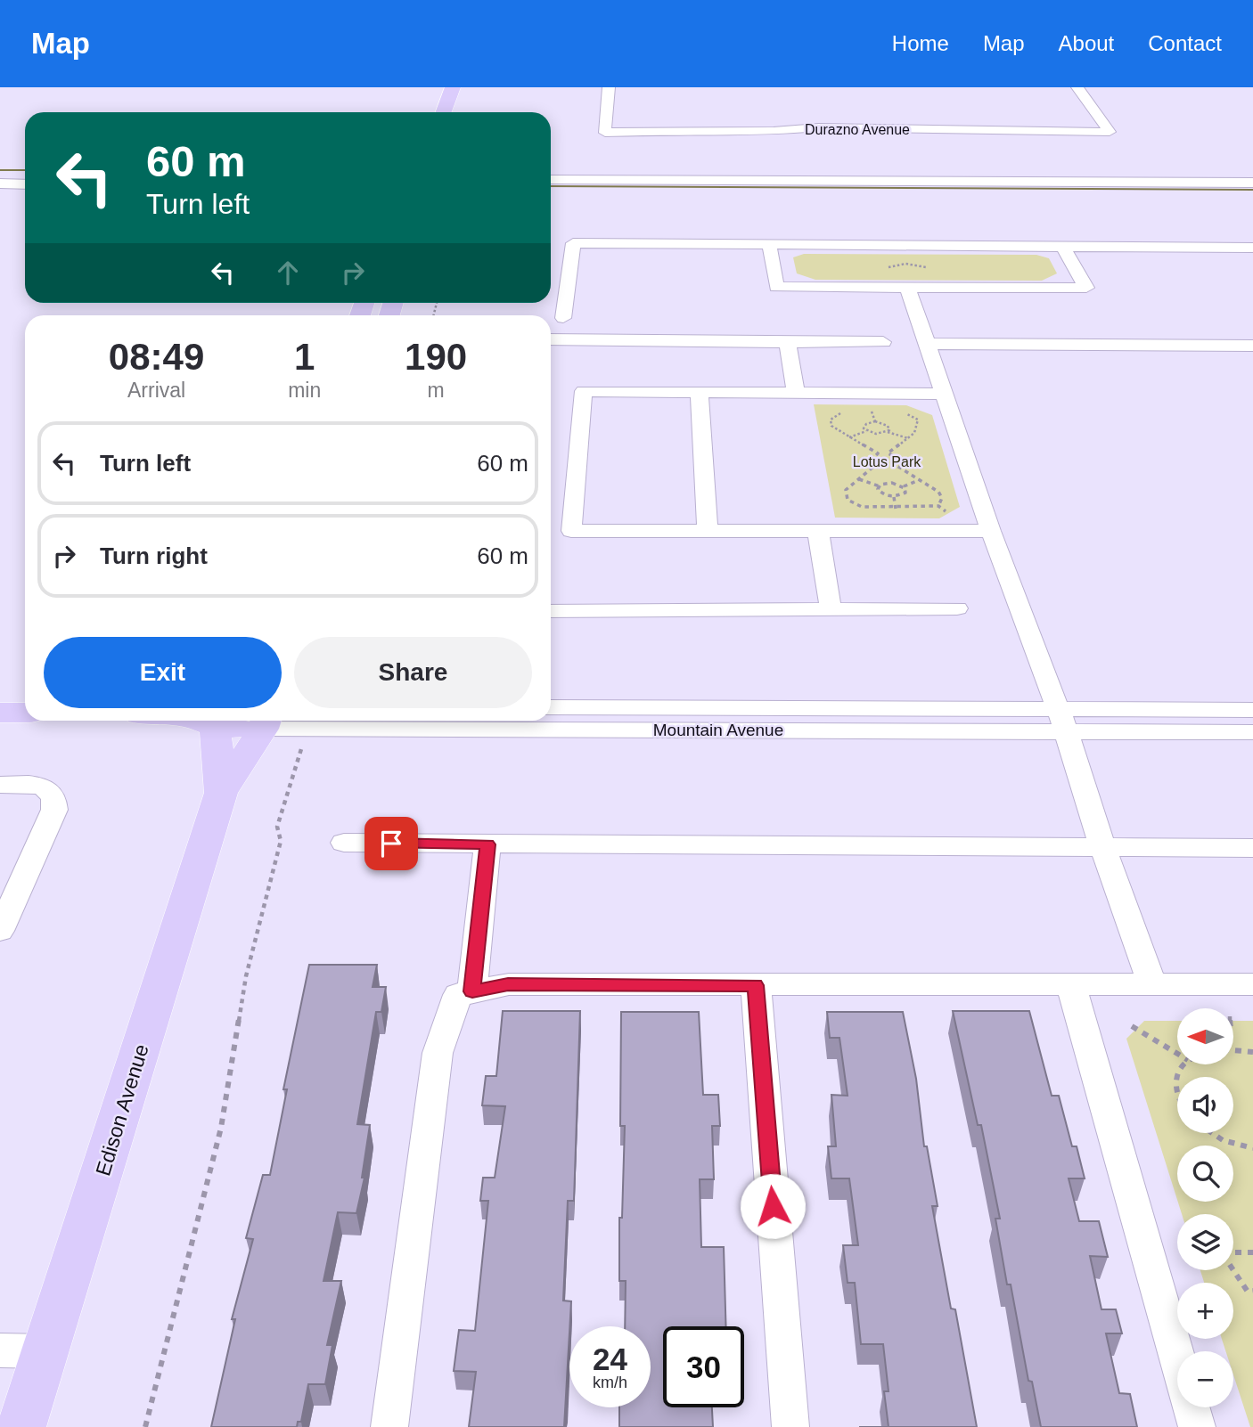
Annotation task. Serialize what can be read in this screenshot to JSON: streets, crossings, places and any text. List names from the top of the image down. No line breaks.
{"streets":{"main road":["Edison Avenue"],"street":["Durazno Avenue","Mountain Avenue"]},"crossings":[["Mountain Avenue","Edison Avenue"]],"parks":["Lotus Park"],"north":"left","page":{"header":"Map","nav":["Home","Map","About","Contact"],"turn":["60 m","Turn left"],"eta":["08:49","Arrival","1","min","190","m"],"list":[{"name":"Turn left","value":"60 m"},{"name":"Turn right","value":"60 m"}],"buttons":["Exit","Share"],"map_buttons":["+","−"],"speed":"24 km/h","limit":"30"}}
